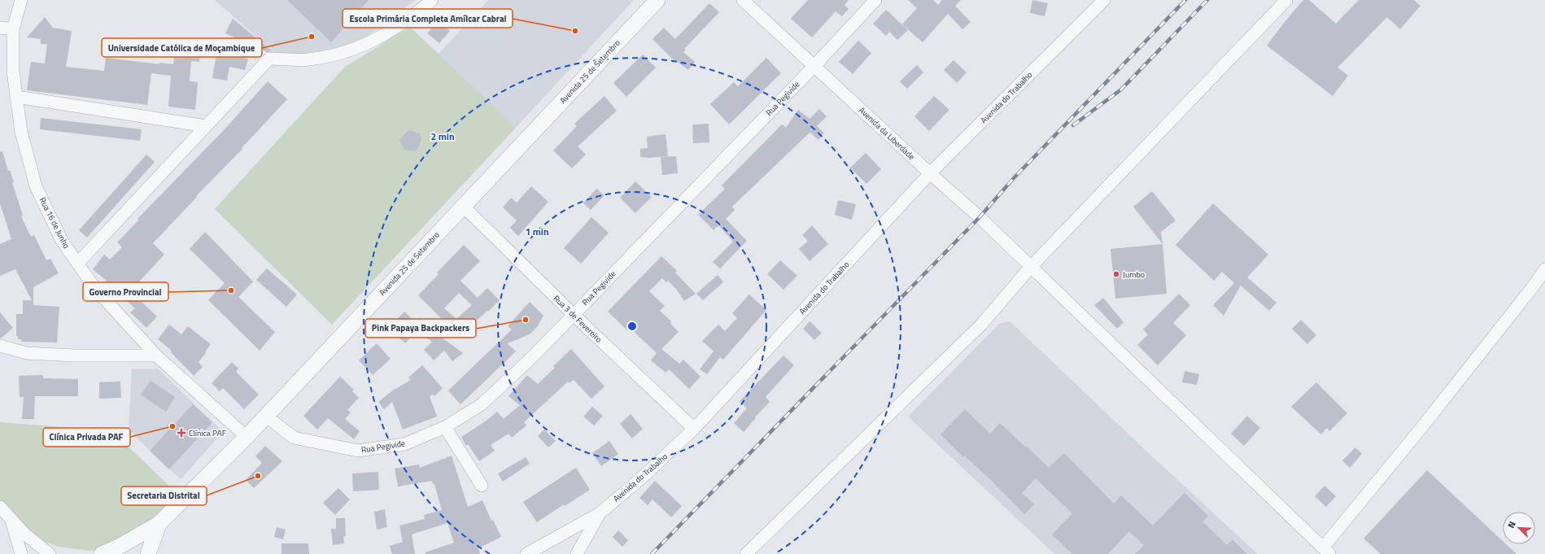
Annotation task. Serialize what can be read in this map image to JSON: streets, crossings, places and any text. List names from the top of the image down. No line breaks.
{"streets":{"street":["Avenida 25 de Setembro","Avenida do Trabalho","Rua Pegivide","Avenida da Liberdade","Rua 16 de Junho","Rua 3 de Fevereiro"]},"crossings":[["Avenida 25 de Setembro","Rua Pegivide"],["Avenida 25 de Setembro","Rua 16 de Junho"],["Avenida 25 de Setembro","Rua 3 de Fevereiro"],["Avenida do Trabalho","Avenida da Liberdade"],["Avenida do Trabalho","Rua 3 de Fevereiro"],["Rua Pegivide","Avenida da Liberdade"],["Rua Pegivide","Rua 3 de Fevereiro"]],"places":{"other":["Escola Primária Completa Amílcar Cabral","Universidade Católica de Moçambique","Jumbo","Governo Provincial","Pink Papaya Backpackers","Clínica Privada PAF","Secretaria Distrital"],"health":["Clínica PAF"]},"north":"top left","rings":["2 min","1 min"]}
